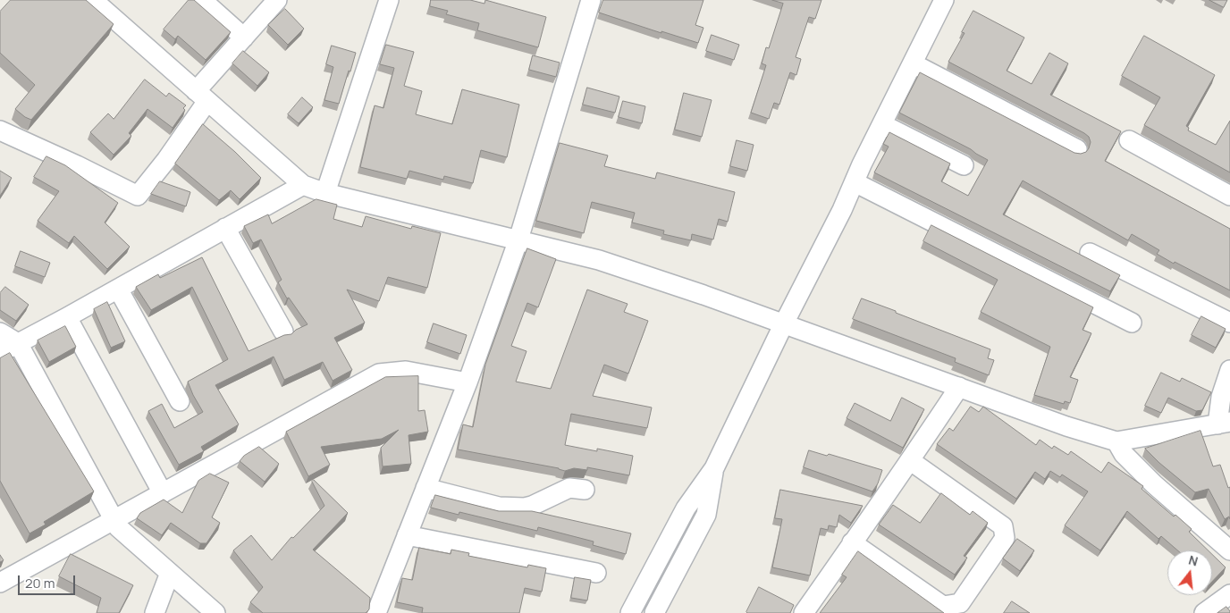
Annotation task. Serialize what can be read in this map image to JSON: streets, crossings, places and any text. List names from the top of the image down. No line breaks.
{"scale_bar":"20 m","north":"top"}
